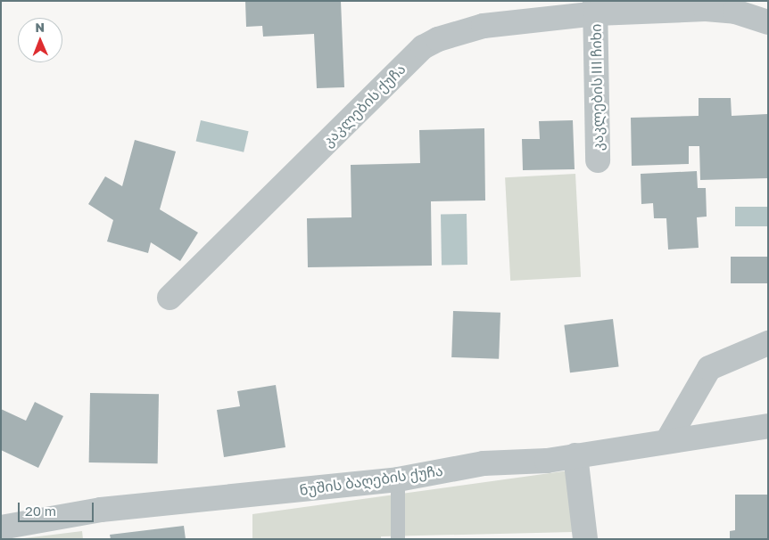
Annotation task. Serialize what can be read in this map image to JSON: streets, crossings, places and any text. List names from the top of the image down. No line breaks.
{"streets":{"street":["კაკლების III ჩიხი","კაკლების ქუჩა","ნუშის ბაღების ქუჩა"]},"crossings":[["კაკლების III ჩიხი","კაკლების ქუჩა"]],"scale_bar":"20 m","north":"top"}
